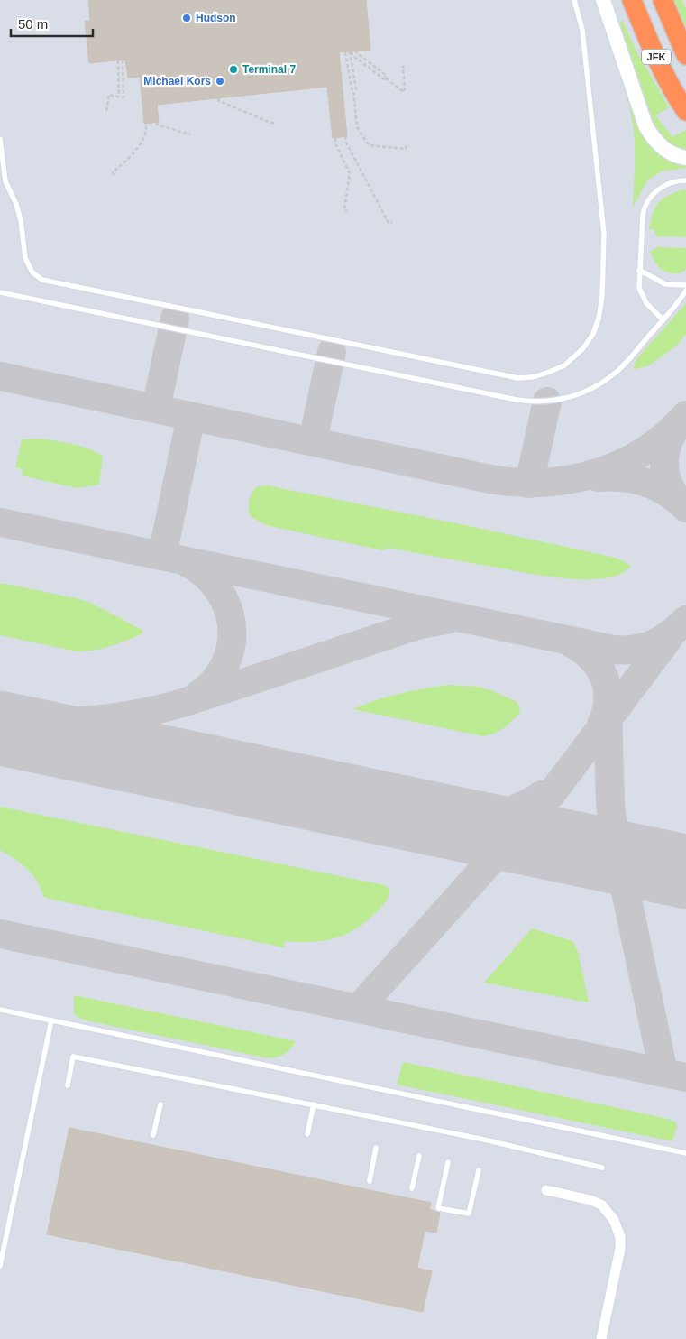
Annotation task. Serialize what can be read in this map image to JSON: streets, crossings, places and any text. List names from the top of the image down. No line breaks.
{"streets":{"highway":["JFK"]},"places":["Hudson","Terminal 7","Michael Kors"],"scale_bar":"50 m"}
